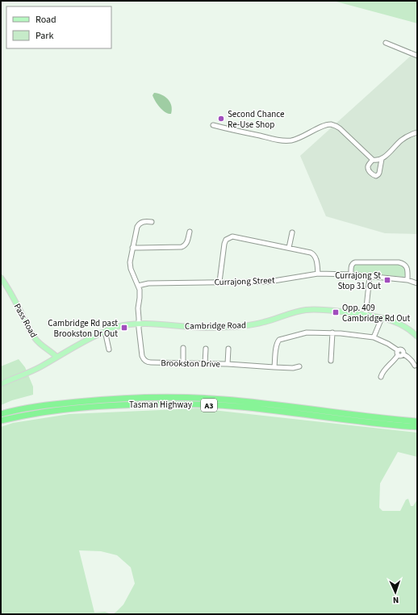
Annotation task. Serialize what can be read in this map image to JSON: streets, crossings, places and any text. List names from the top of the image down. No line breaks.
{"streets":{"highway":["Tasman Highway","A3"],"main road":["Pass Road","Cambridge Road"],"street":["Currajong Street","Brookston Drive"]},"crossings":[["Pass Road","Cambridge Road"],["Cambridge Road","Brookston Drive"]],"places":{"other":["Second Chance Re-Use Shop"],"transit":["Currajong St Stop 31 Out","Opp. 409 Cambridge Rd Out","Cambridge Rd past Brookston Dr Out"]},"legend":["Road","Park"],"north":"bottom"}
